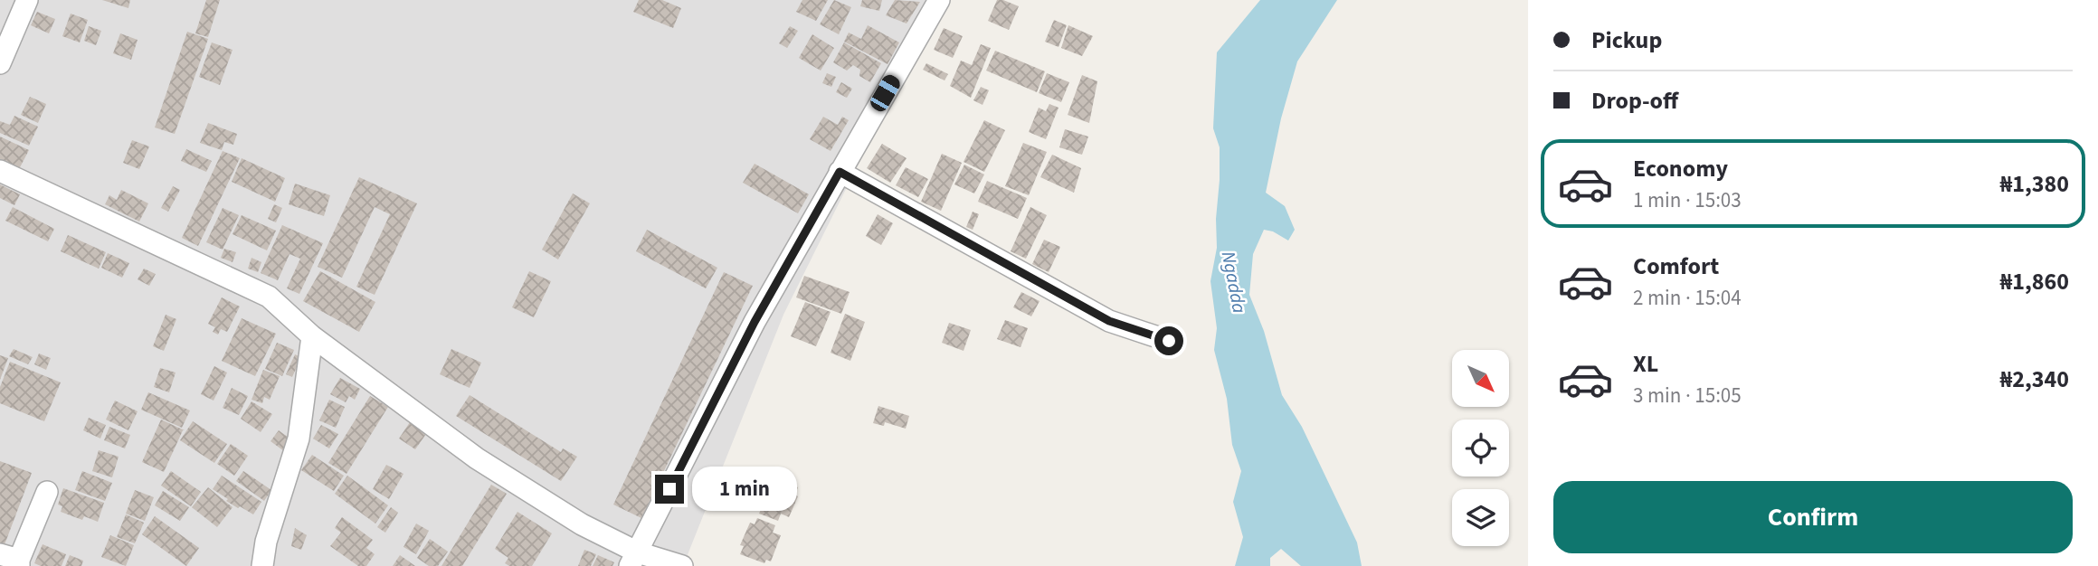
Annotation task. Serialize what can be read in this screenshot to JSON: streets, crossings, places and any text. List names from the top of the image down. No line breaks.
{"water":["Ngadda"],"north":"bottom right","page":{"banner":["Pickup","Drop-off"],"list":[{"name":"Economy","note":"1 min · 15:03","value":"₦1,380"},{"name":"Comfort","note":"2 min · 15:04","value":"₦1,860"},{"name":"XL","note":"3 min · 15:05","value":"₦2,340"}],"bubble":"1 min","buttons":"Confirm"}}
